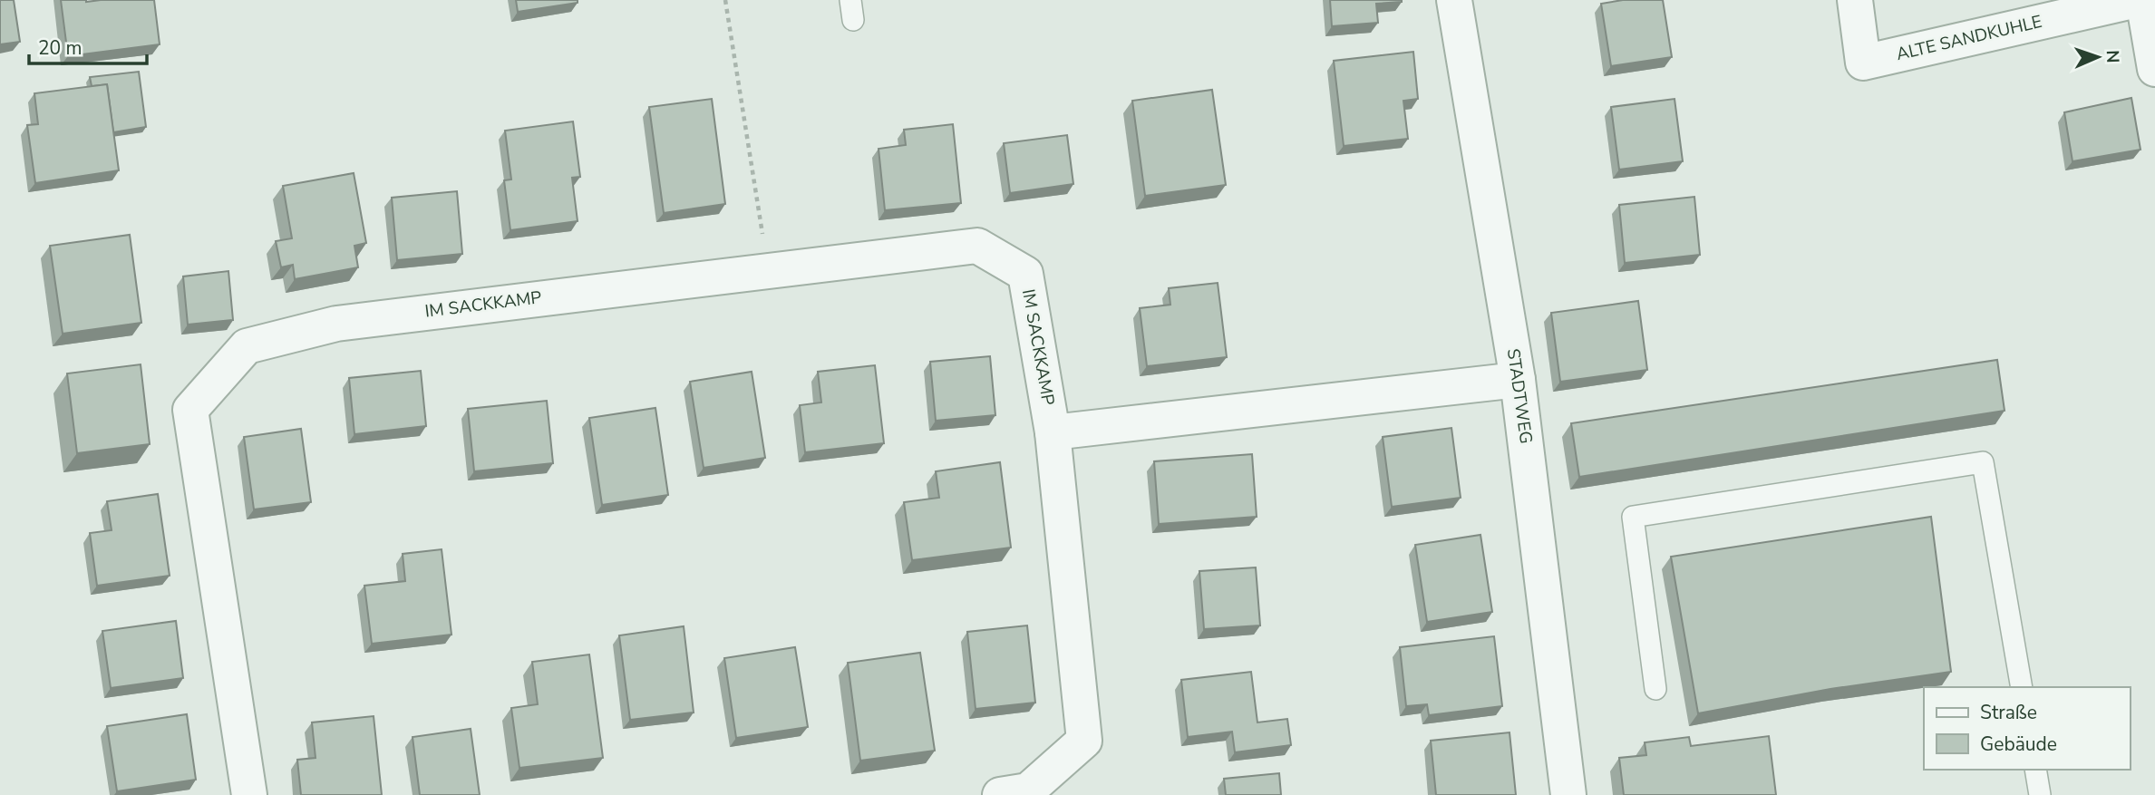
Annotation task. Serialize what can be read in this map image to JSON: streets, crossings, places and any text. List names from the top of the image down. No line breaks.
{"streets":{"street":["ALTE SANDKUHLE","IM SACKKAMP","STADTWEG"]},"legend":["Straße","Gebäude"],"scale_bar":"20 m","north":"right"}
